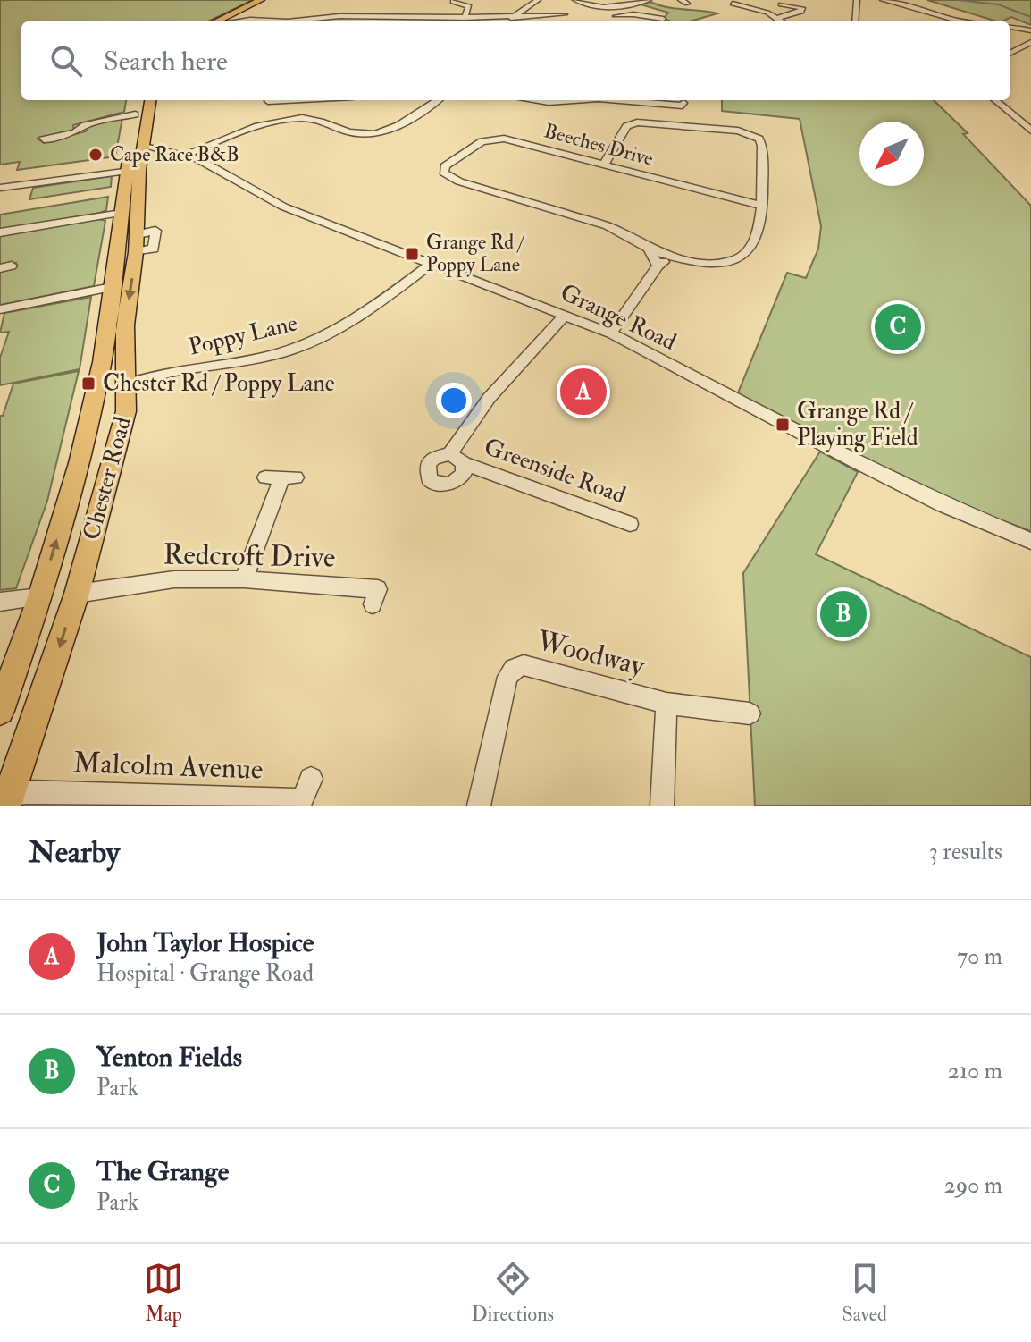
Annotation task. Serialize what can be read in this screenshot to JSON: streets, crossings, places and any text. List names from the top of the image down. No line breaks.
{"streets":{"highway":["Chester Road"],"street":["Beeches Drive","Grange Road","Poppy Lane","Greenside Road","Redcroft Drive","Woodway","Malcolm Avenue"]},"crossings":[["Grange Road","Poppy Lane"],["Grange Road","Greenside Road"],["Grange Road","Chester Road"],["Poppy Lane","Chester Road"],["Chester Road","Redcroft Drive"],["Chester Road","Malcolm Avenue"]],"places":{"other":["Cape Race B&B"],"transit":["Grange Rd / Poppy Lane","Chester Rd / Poppy Lane","Grange Rd / Playing Field"]},"north":"bottom left","page":{"search":"Search here","pins":["C","A","B"],"heading":["Nearby","3 results"],"list":[{"mark":"A","name":"John Taylor Hospice","note":"Hospital · Grange Road","value":"70 m"},{"mark":"B","name":"Yenton Fields","note":"Park","value":"210 m"},{"mark":"C","name":"The Grange","note":"Park","value":"290 m"}],"nav":["Map","Directions","Saved"]}}
